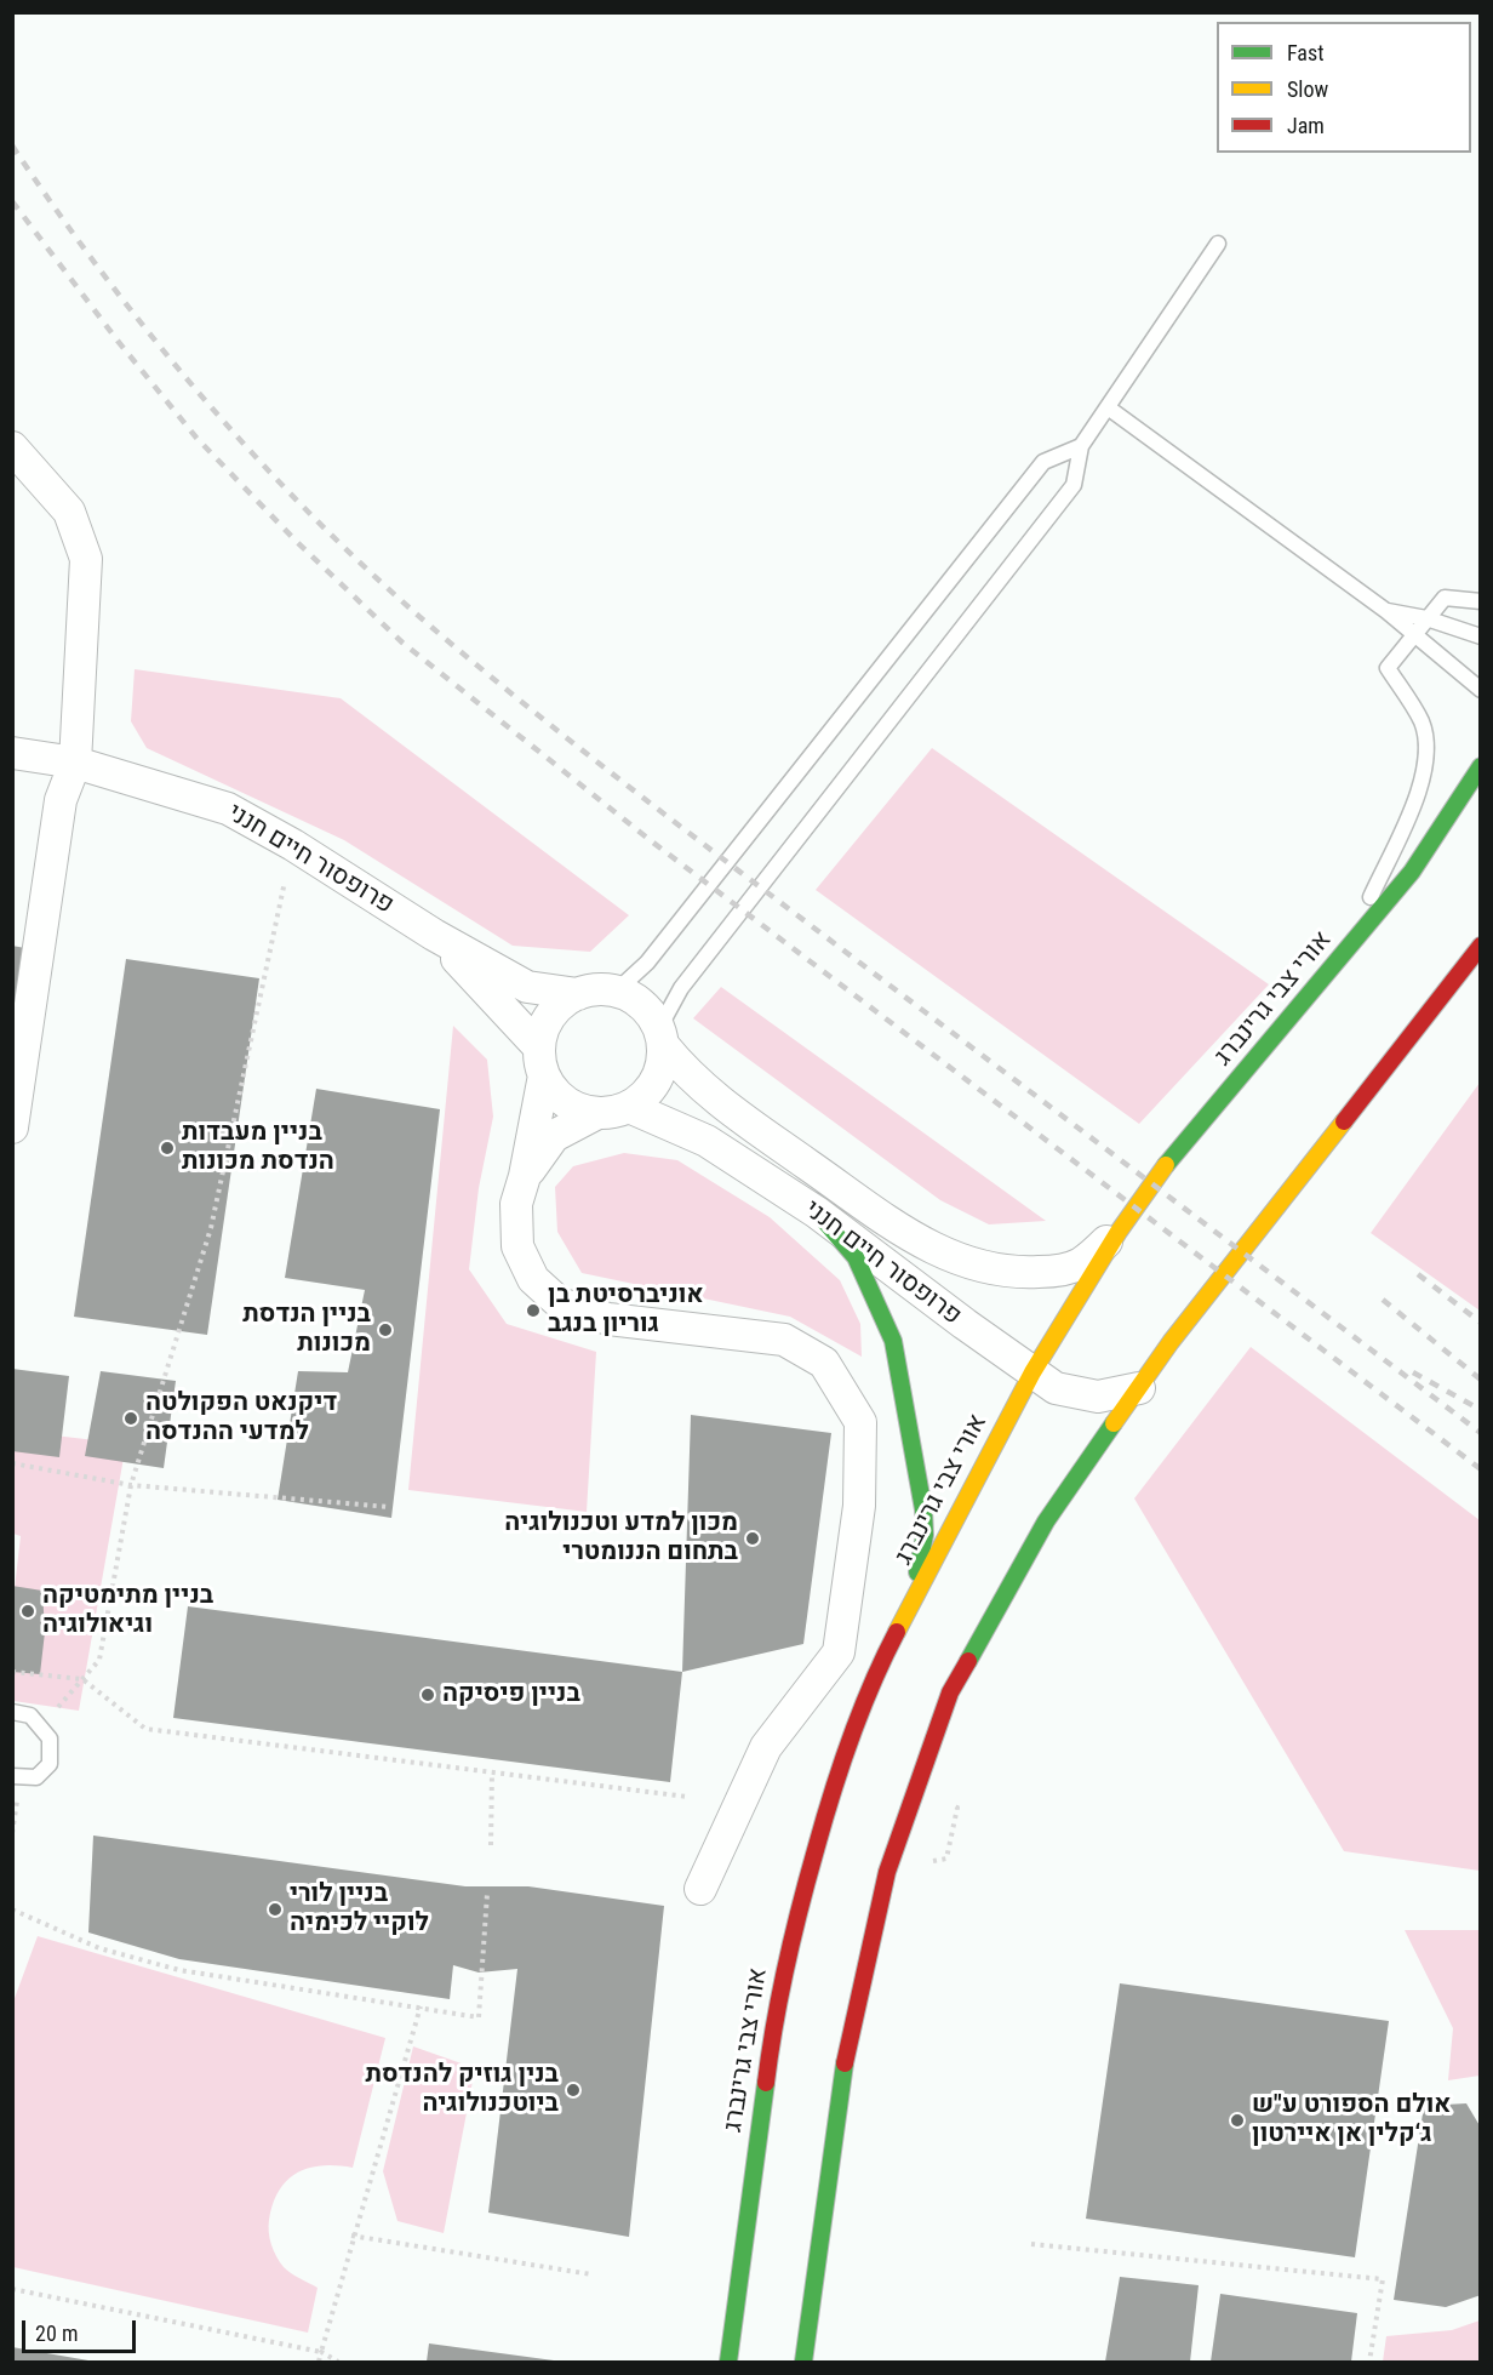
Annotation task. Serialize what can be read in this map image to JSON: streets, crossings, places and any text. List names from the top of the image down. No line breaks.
{"streets":{"main road":["אורי צבי גרינברג"],"street":["פרופסור חיים חנני"]},"crossings":[["פרופסור חיים חנני","אורי צבי גרינברג"]],"places":["בניין מעבדות הנדסת מכונות","אוניברסיטת בן גוריון בנגב","בניין הנדסת מכונות","דיקנאט הפקולטה למדעי ההנדסה","מכון למדע וטכנולוגיה בתחום הננומטרי","בניין מתימטיקה וגיאולוגיה","בניין פיסיקה","בניין לורי לוקיי לכימיה","בנין גוזיק להנדסת ביוטכנולוגיה","אולם הספורט ע\"ש ג‘קלין אן איירטון"],"legend":["Fast","Slow","Jam"],"scale_bar":"20 m"}
